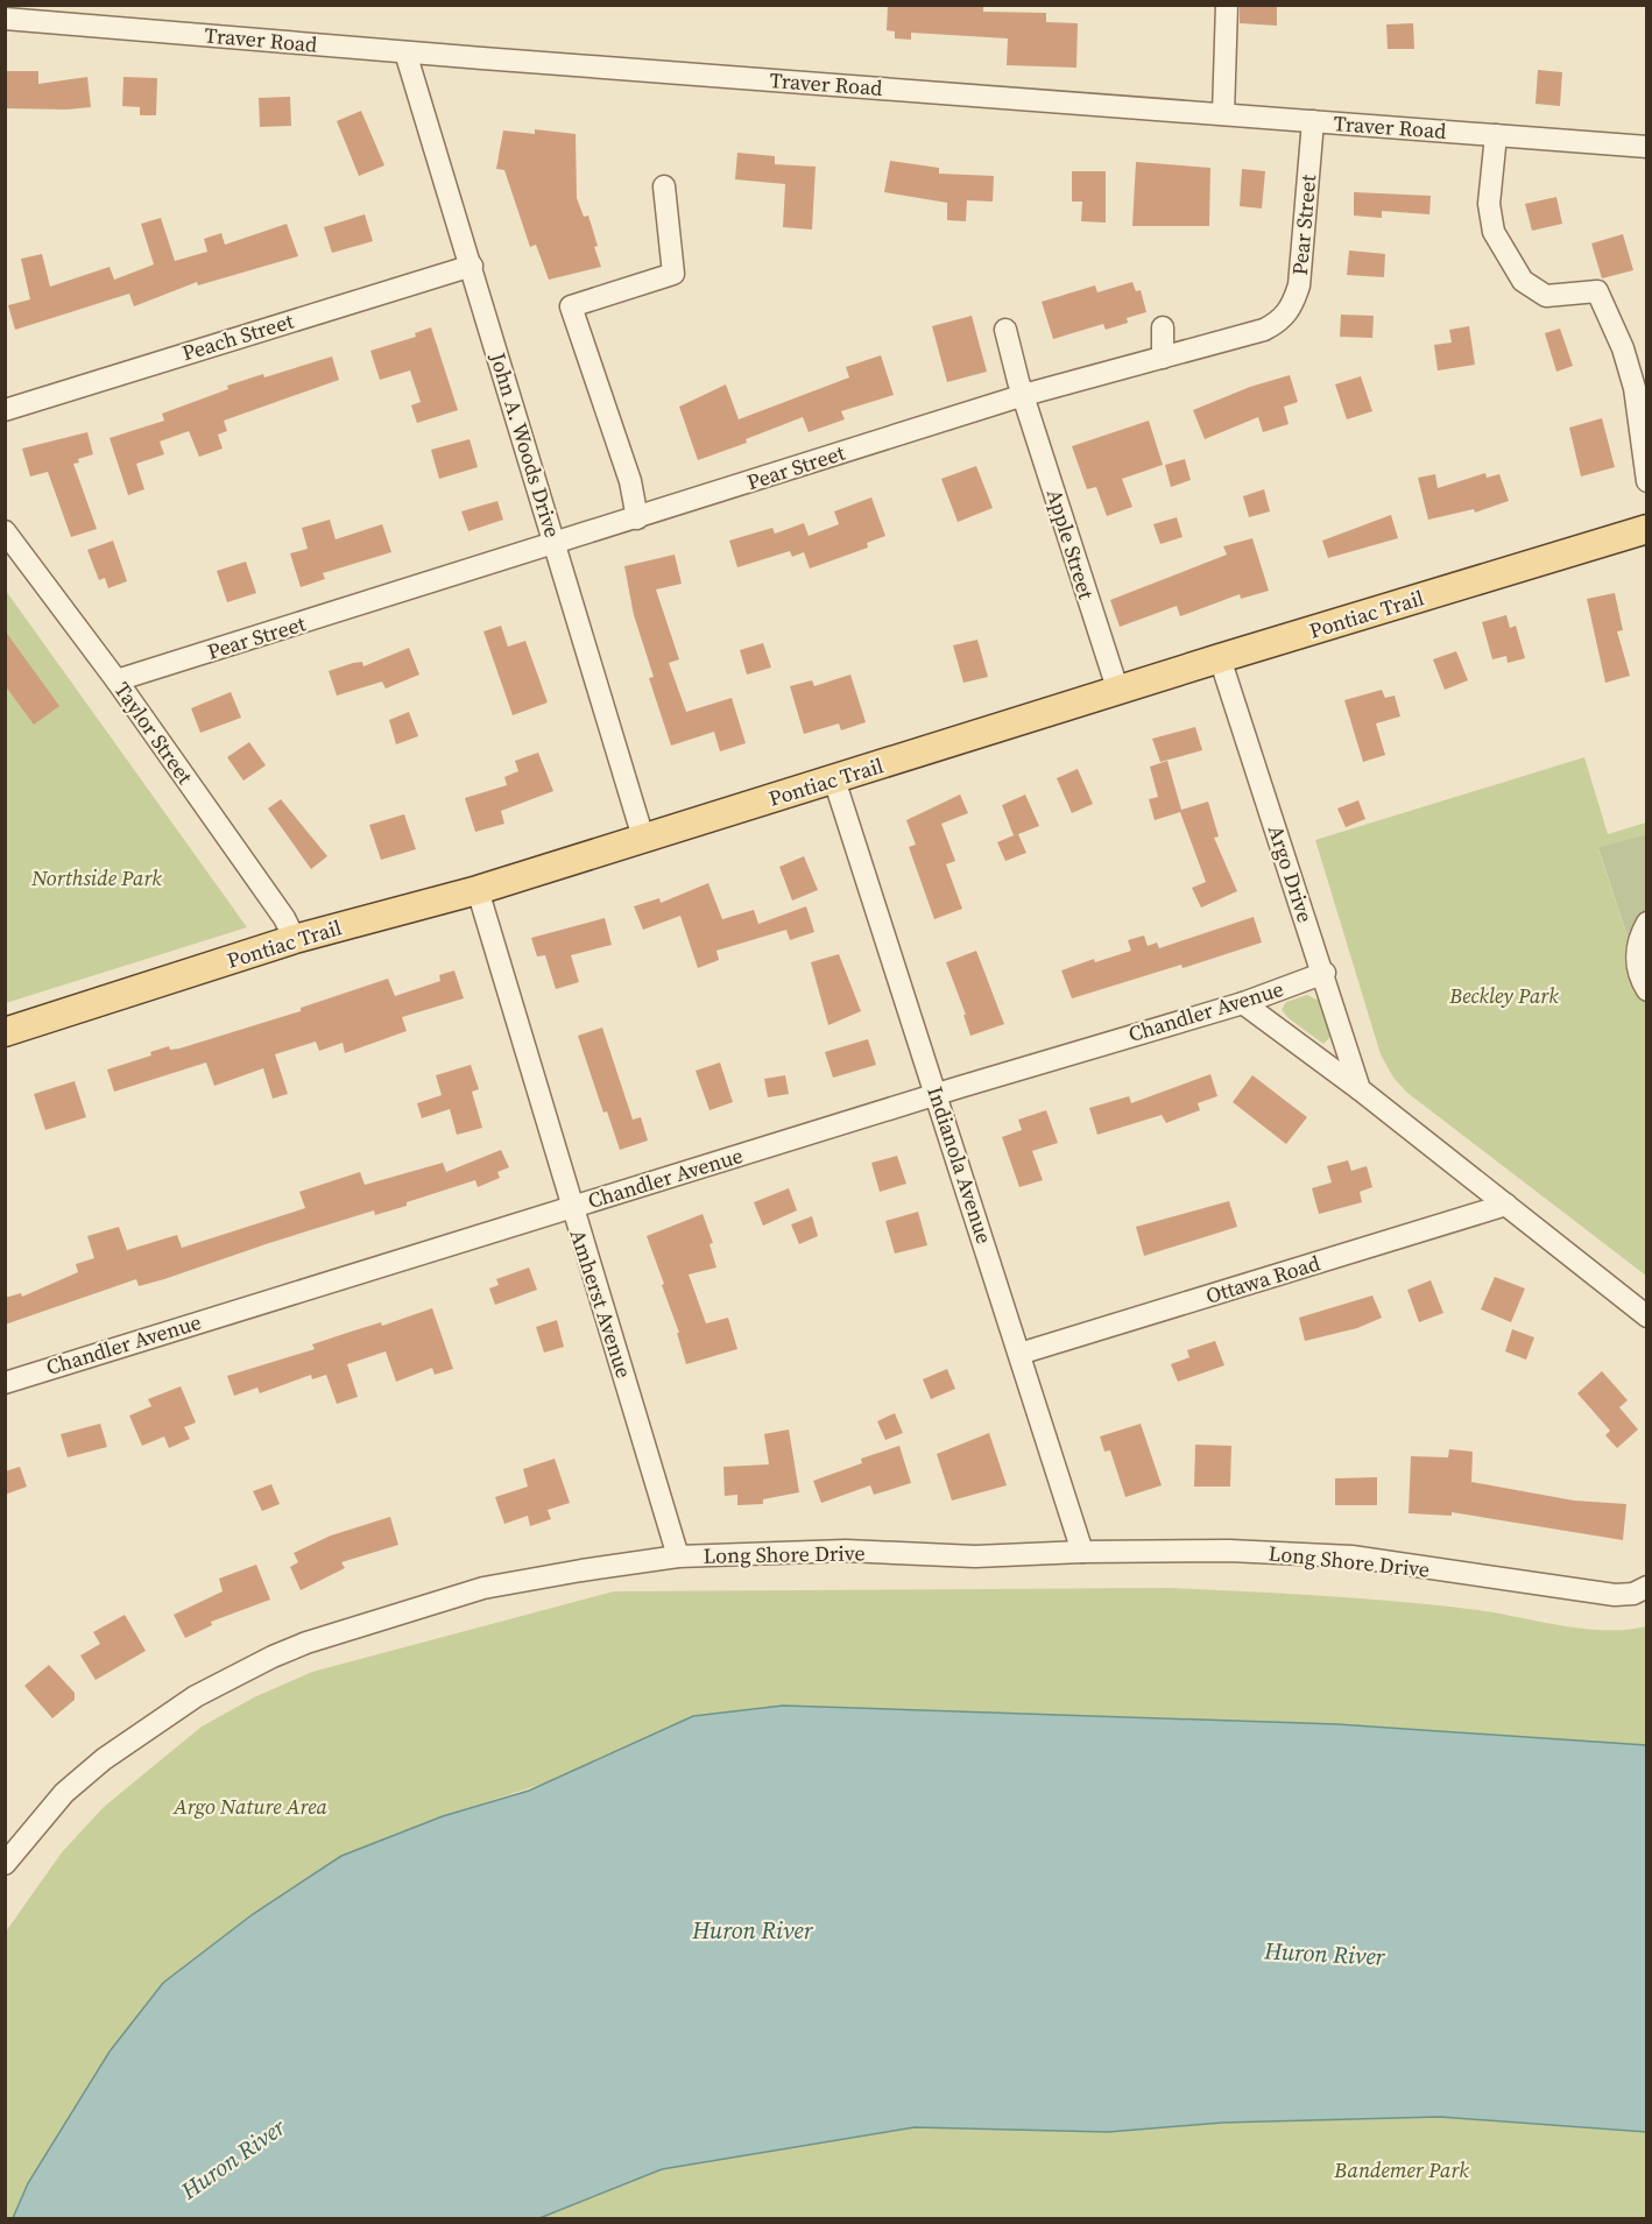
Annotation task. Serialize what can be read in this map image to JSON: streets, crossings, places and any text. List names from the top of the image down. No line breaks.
{"streets":{"main road":["Pontiac Trail"],"street":["Traver Road","Pear Street","Peach Street","John A. Woods Drive","Apple Street","Taylor Street","Argo Drive","Chandler Avenue","Indianola Avenue","Ottawa Road","Amherst Avenue","Long Shore Drive"]},"crossings":[["Traver Road","Pear Street"],["Traver Road","John A. Woods Drive"],["Pear Street","John A. Woods Drive"],["Pear Street","Apple Street"],["Pear Street","Taylor Street"],["Peach Street","John A. Woods Drive"],["John A. Woods Drive","Pontiac Trail"],["Apple Street","Pontiac Trail"],["Pontiac Trail","Taylor Street"],["Pontiac Trail","Argo Drive"],["Pontiac Trail","Indianola Avenue"],["Pontiac Trail","Amherst Avenue"],["Argo Drive","Chandler Avenue"],["Chandler Avenue","Indianola Avenue"],["Chandler Avenue","Amherst Avenue"],["Indianola Avenue","Ottawa Road"],["Indianola Avenue","Long Shore Drive"],["Amherst Avenue","Long Shore Drive"]],"water":["Huron River"],"parks":["Northside Park","Beckley Park","Argo Nature Area","Bandemer Park"]}
